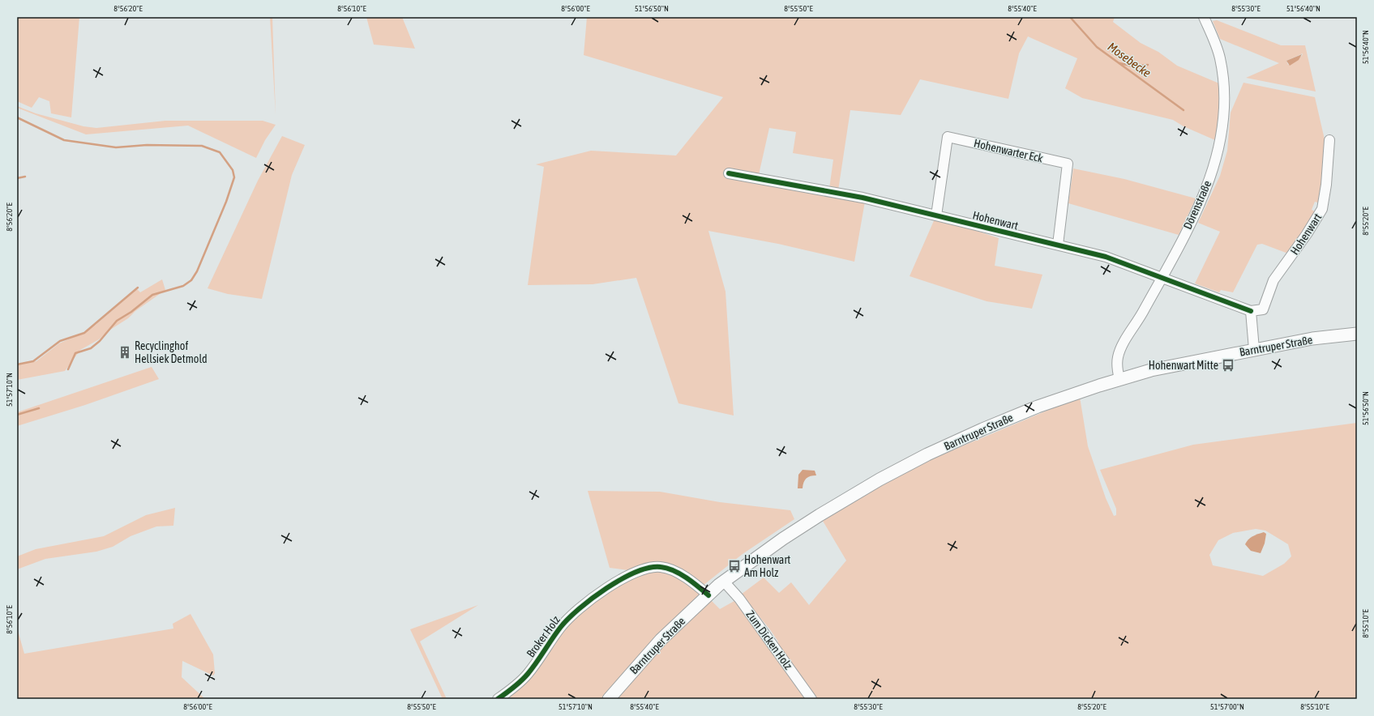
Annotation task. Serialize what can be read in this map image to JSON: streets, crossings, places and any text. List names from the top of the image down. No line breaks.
{"streets":{"main road":["Barntruper Straße"],"street":["Hohenwarter Eck","Dörenstraße","Hohenwart","Broker Holz","Zum Dicken Holz"]},"crossings":[["Hohenwarter Eck","Hohenwart"],["Dörenstraße","Hohenwart"],["Dörenstraße","Barntruper Straße"],["Barntruper Straße","Broker Holz"],["Barntruper Straße","Zum Dicken Holz"]],"water":["Mosebecke"],"places":{"building":["Recyclinghof Hellsiek Detmold"],"bus stop":["Hohenwart Mitte","Hohenwart Am Holz"]},"coordinates":["8°56'20\"E","8°56'10\"E","8°56'00\"E","51°56'50\"N","8°55'50\"E","8°55'40\"E","8°55'30\"E","51°56'40\"N","8°55'20\"E","51°57'10\"N","8°55'10\"E","51°57'00\"N"]}
